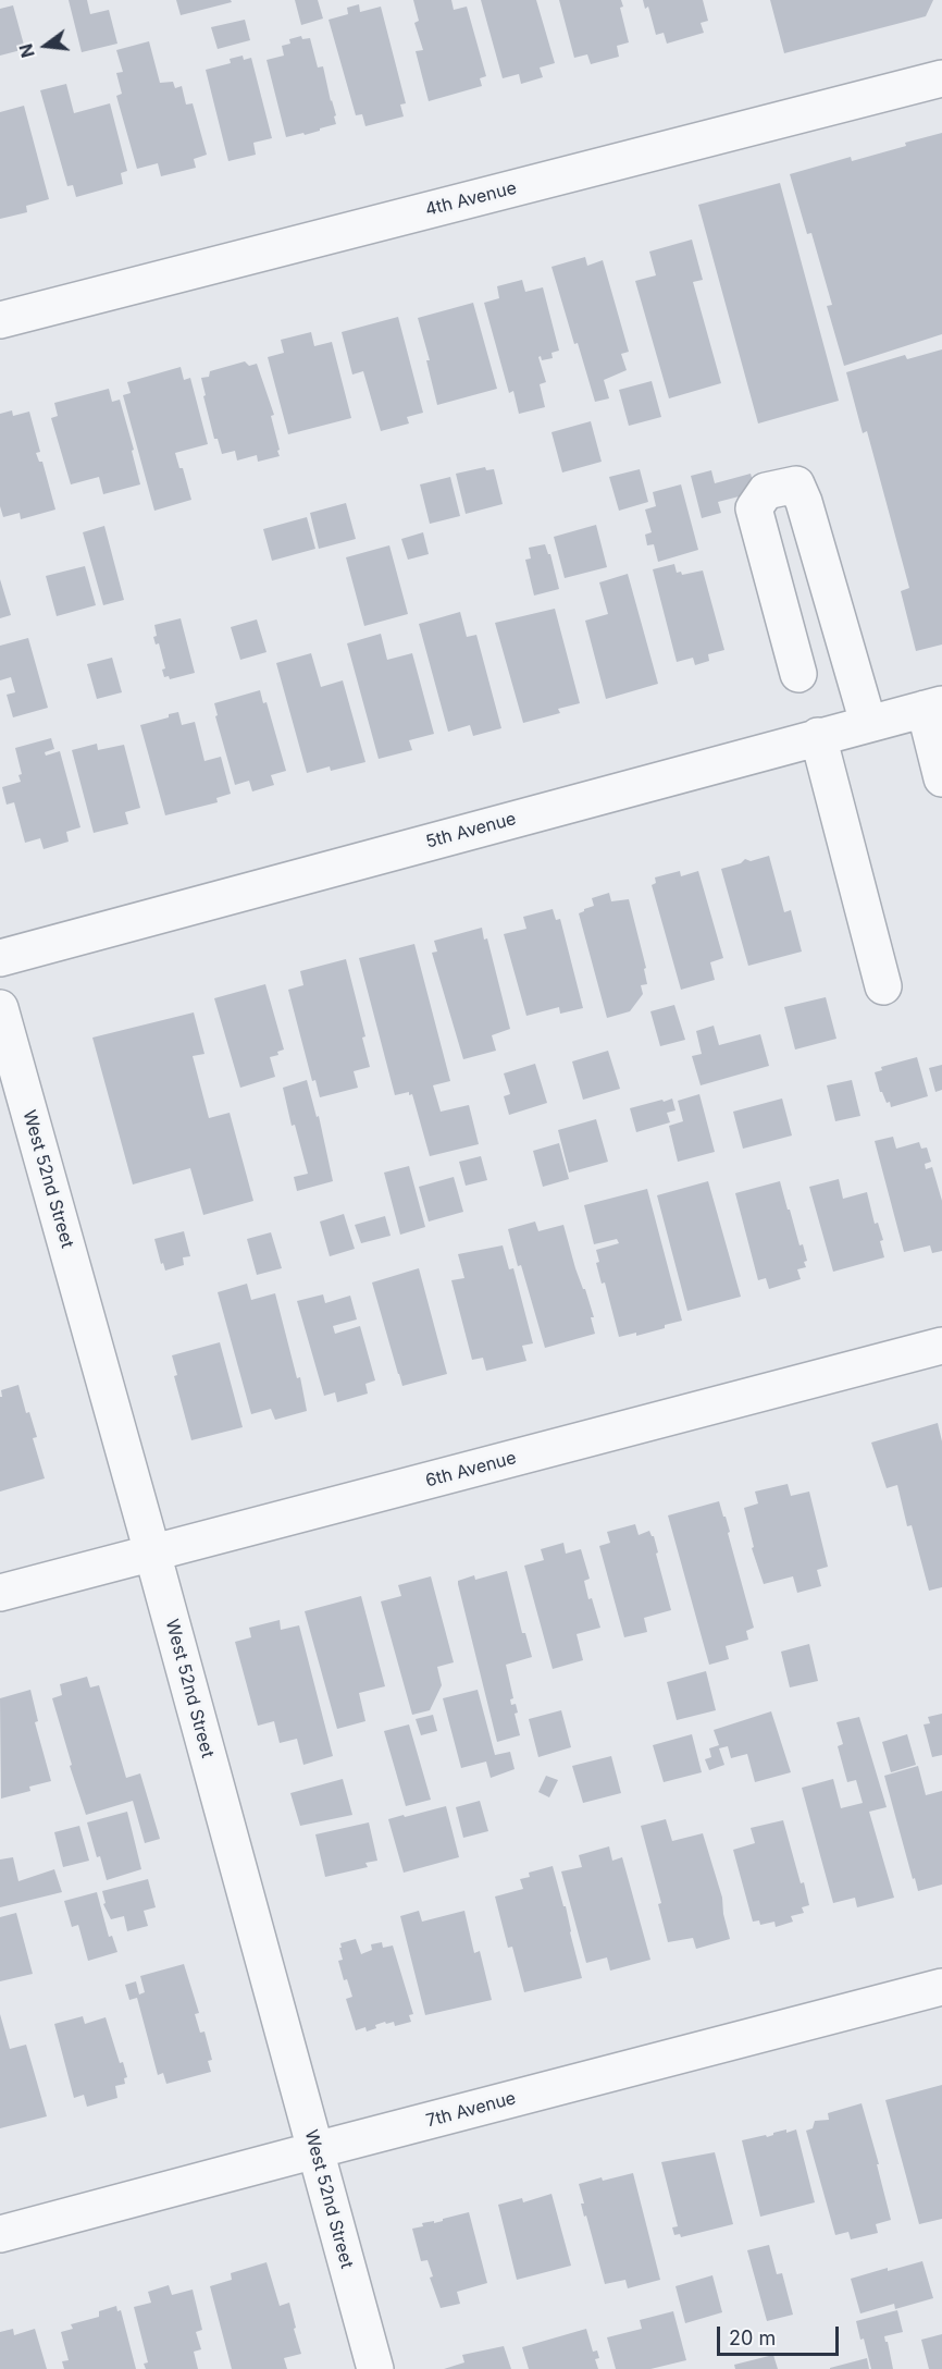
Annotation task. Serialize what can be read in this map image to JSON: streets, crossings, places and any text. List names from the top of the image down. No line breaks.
{"streets":{"street":["4th Avenue","5th Avenue","West 52nd Street","6th Avenue","7th Avenue"]},"crossings":[["West 52nd Street","6th Avenue"],["West 52nd Street","7th Avenue"]],"scale_bar":"20 m","north":"left"}
